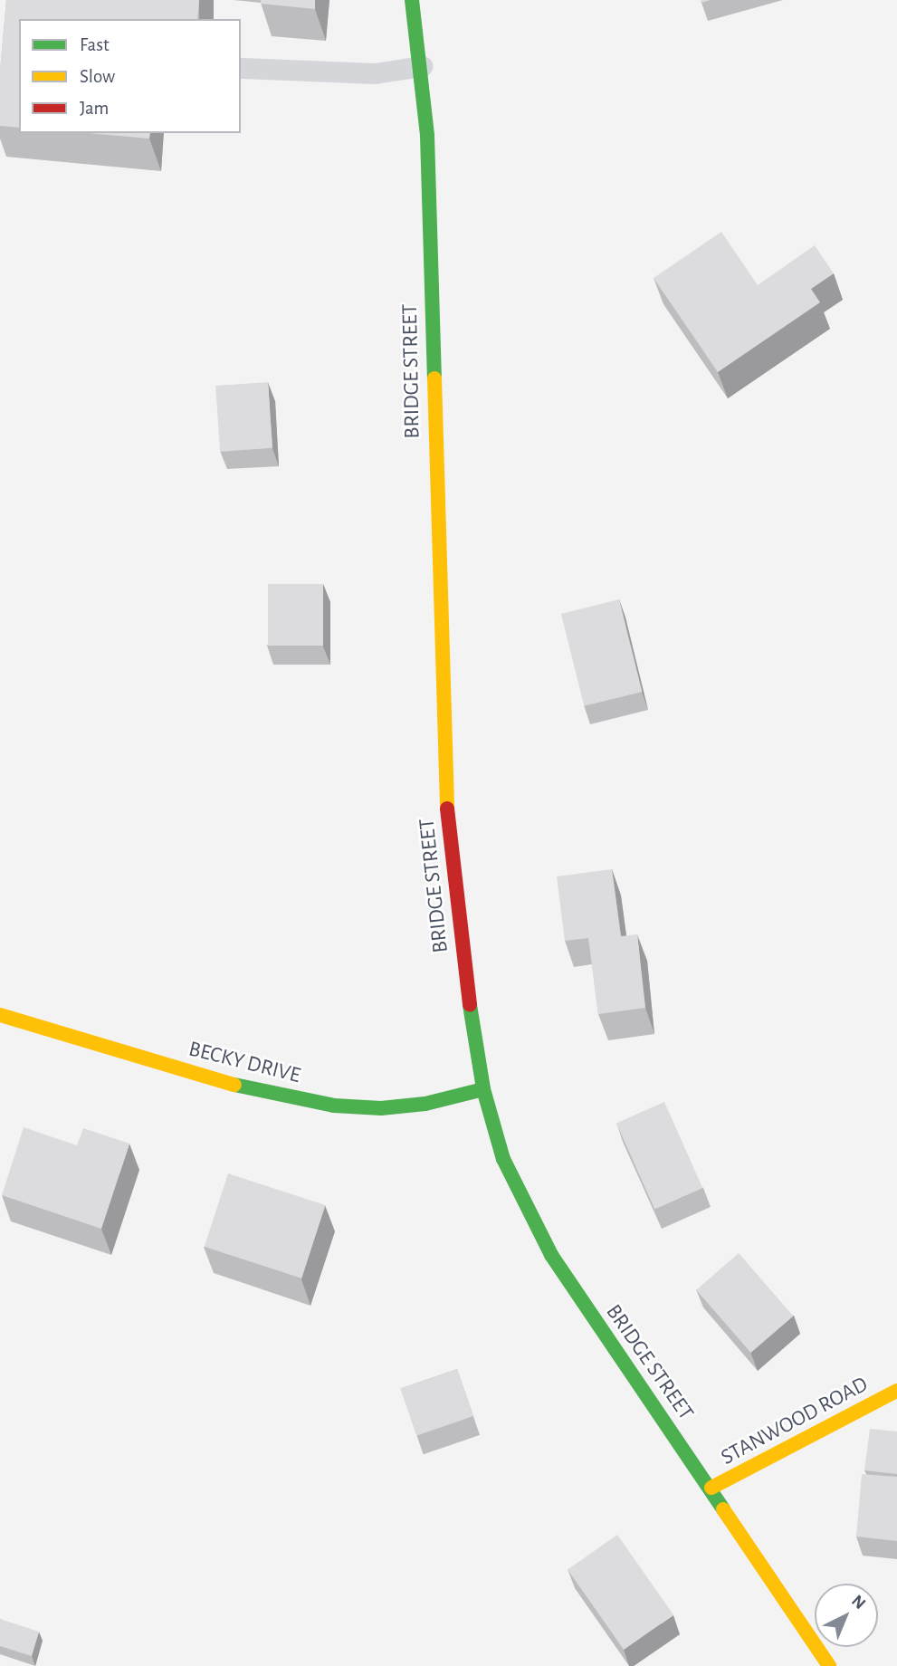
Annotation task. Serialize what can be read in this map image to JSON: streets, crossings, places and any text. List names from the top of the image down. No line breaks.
{"streets":{"street":["BRIDGE STREET","BECKY DRIVE","STANWOOD ROAD"]},"crossings":[["BRIDGE STREET","BECKY DRIVE"],["BRIDGE STREET","STANWOOD ROAD"]],"legend":["Fast","Slow","Jam"],"north":"top right"}
